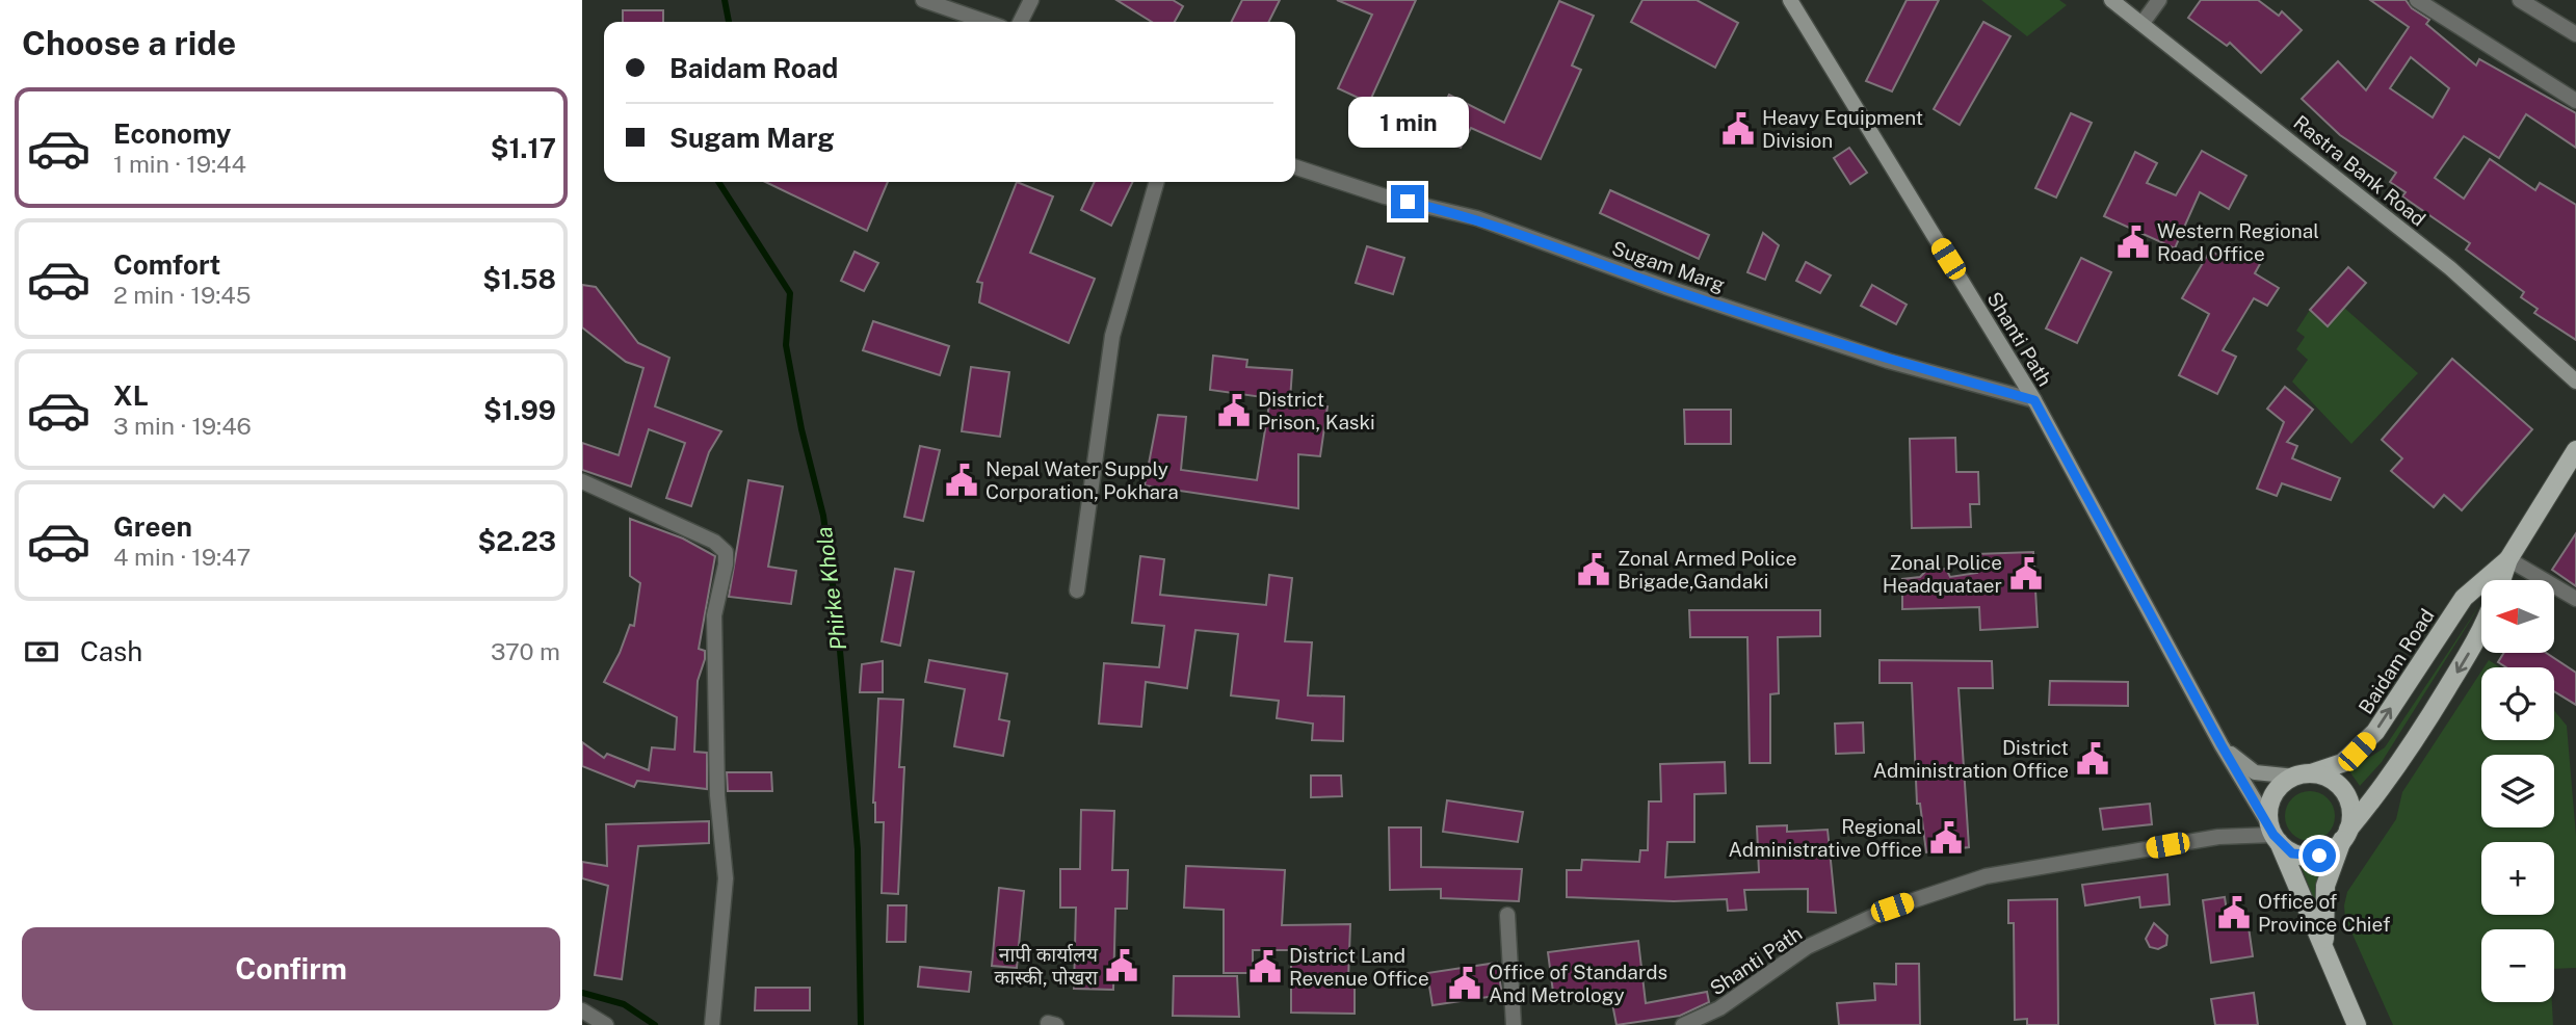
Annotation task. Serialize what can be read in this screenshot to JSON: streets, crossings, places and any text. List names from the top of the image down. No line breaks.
{"streets":{"main road":["Rastra Bank Road","Shanti Path","Baidam Road"],"street":["Sugam Marg"]},"crossings":[["Sugam Marg","Shanti Path"],["Shanti Path","Baidam Road"]],"water":["Phirke Khola"],"places":{"public building":["Heavy Equipment Division","Western Regional Road Office","District Prison, Kaski","Nepal Water Supply Corporation, Pokhara","Zonal Armed Police Brigade,Gandaki","Zonal Police Headquataer","District Administration Office","Regional Administrative Office","Office of Province Chief","नापी कार्यालय कास्की, पोखरा","District Land Revenue Office","Office of Standards And Metrology"]},"north":"left","page":{"heading":"Choose a ride","banner":["Baidam Road","Sugam Marg"],"list":[{"name":"Economy","note":"1 min · 19:44","value":"$1.17"},{"name":"Comfort","note":"2 min · 19:45","value":"$1.58"},{"name":"XL","note":"3 min · 19:46","value":"$1.99"},{"name":"Green","note":"4 min · 19:47","value":"$2.23"}],"bubble":"1 min","map_buttons":["+","−"],"pay":["Cash","370 m"],"buttons":"Confirm"}}
